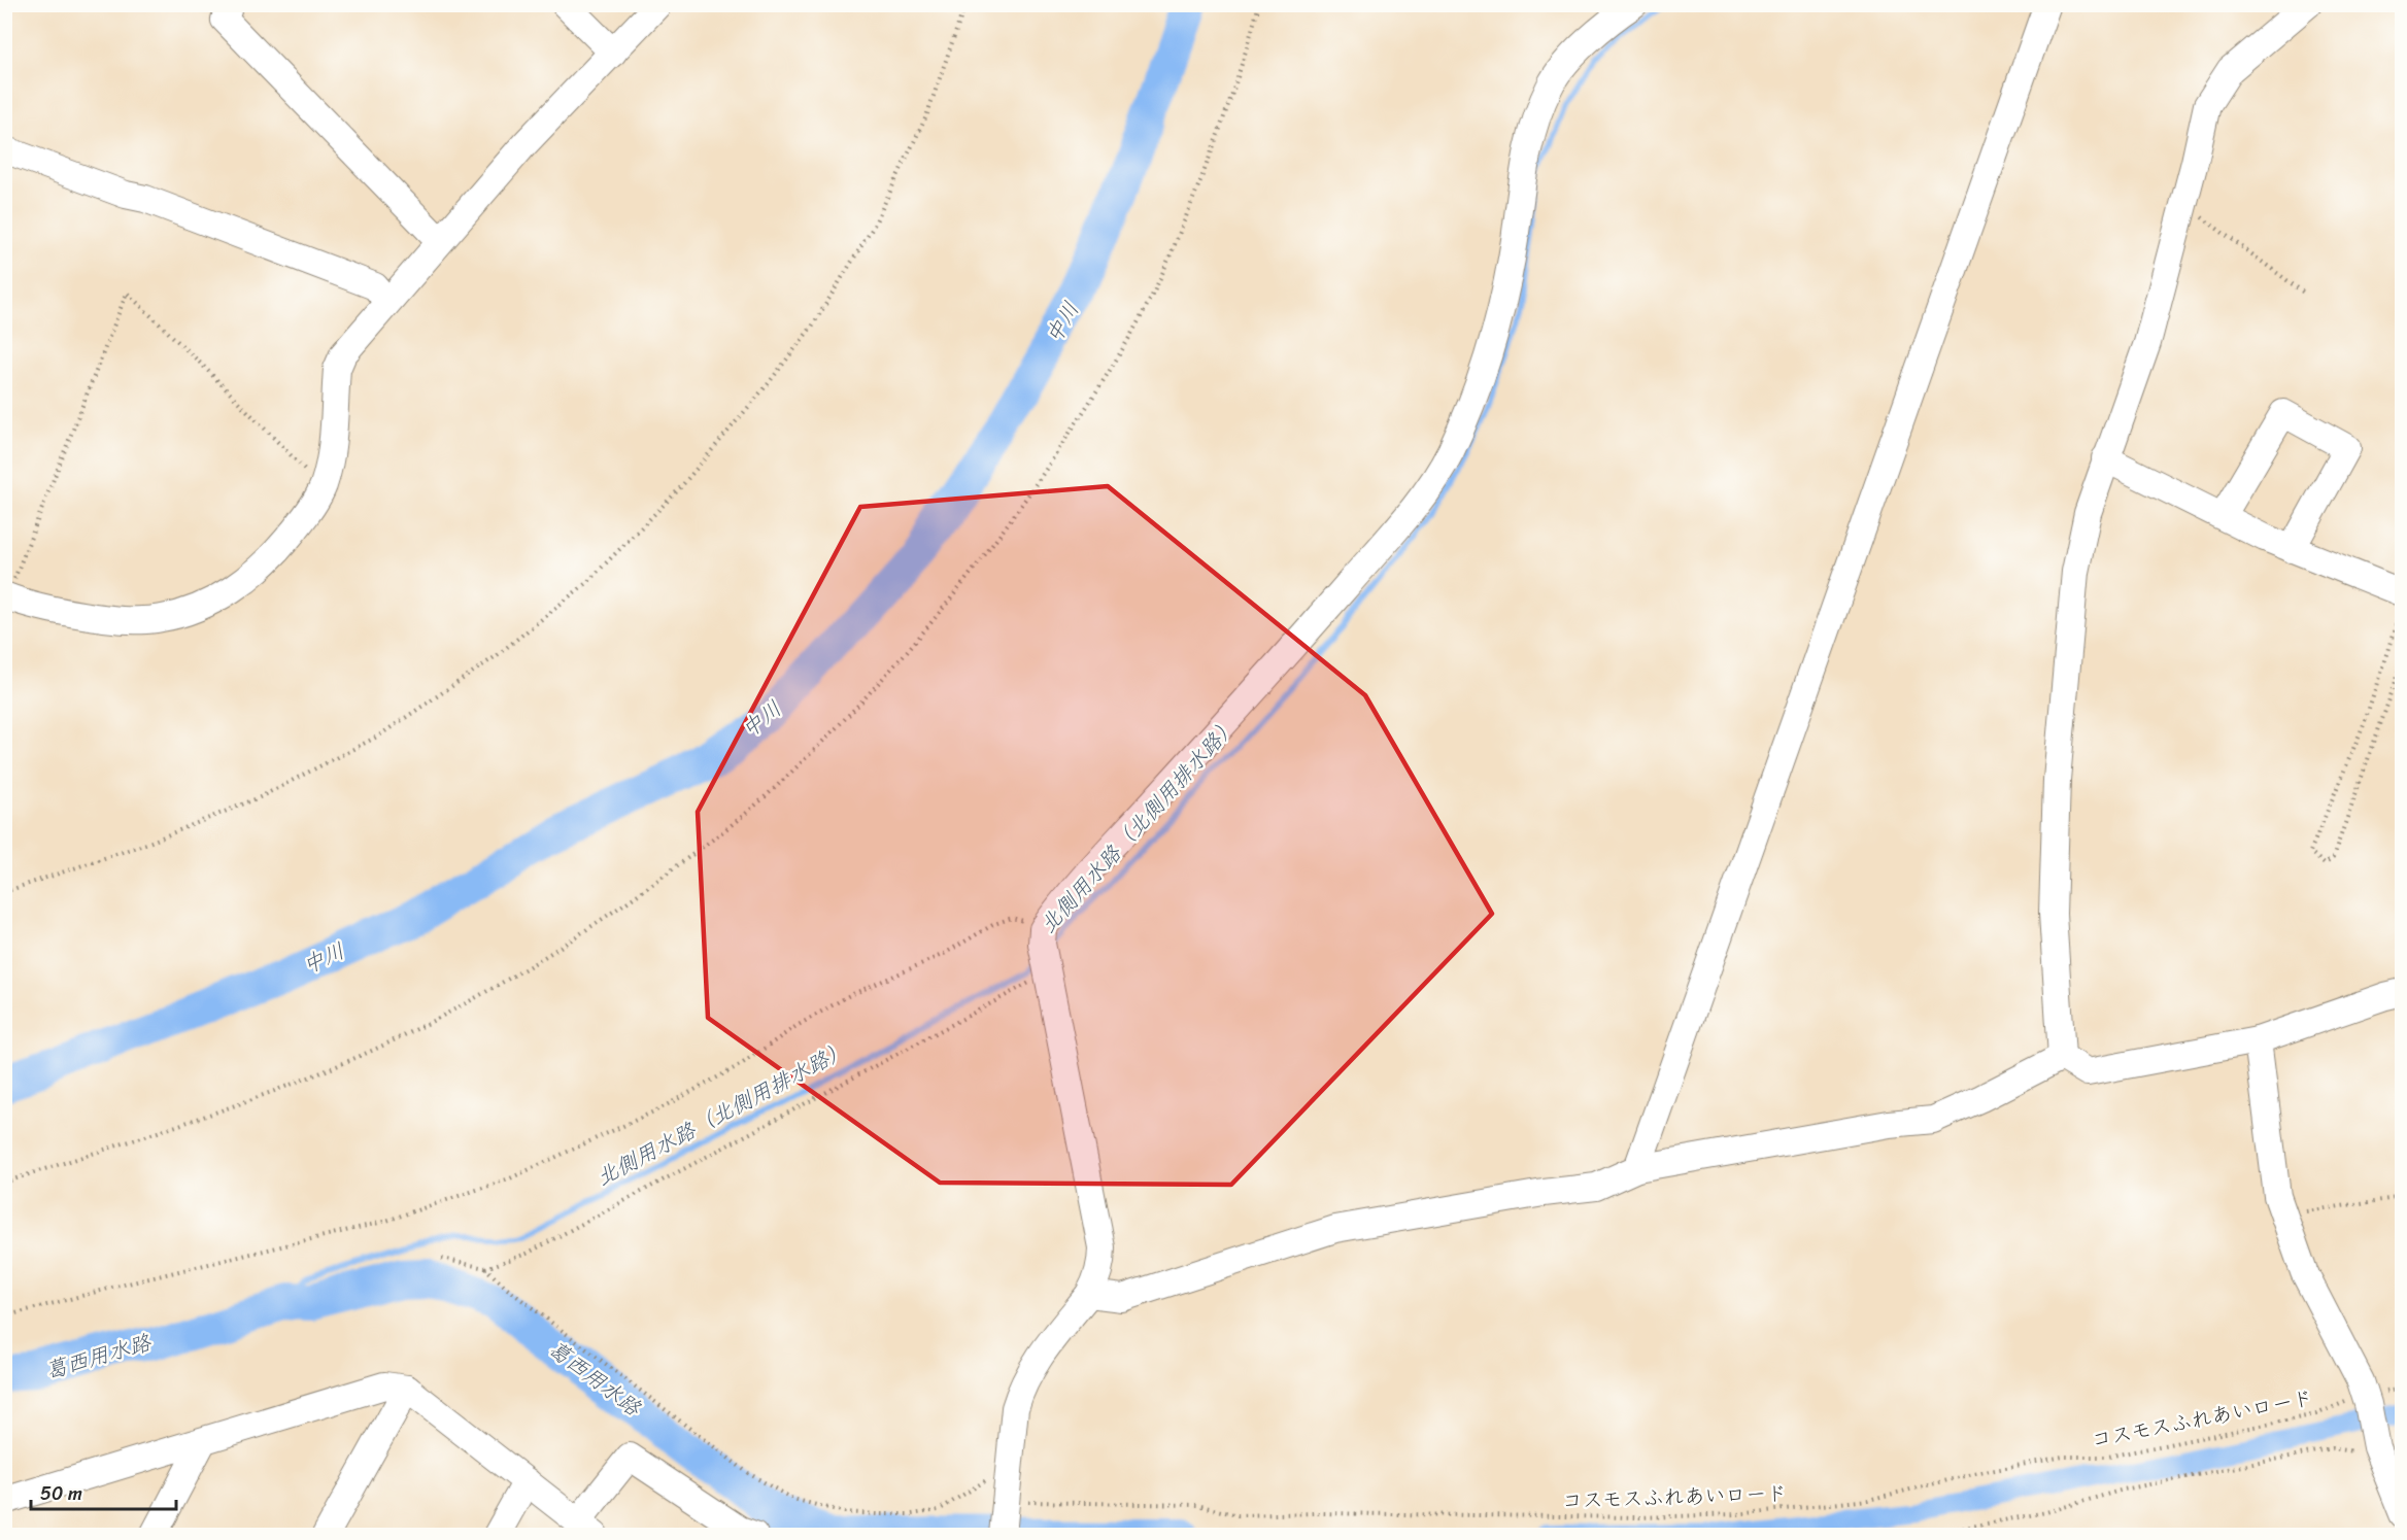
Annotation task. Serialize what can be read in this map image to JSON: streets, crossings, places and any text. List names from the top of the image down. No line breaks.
{"streets":{"path":["コスモスふれあいロード"]},"water":["中川","北側用水路（北側用排水路）","葛西用水路"],"scale_bar":"50 m"}
